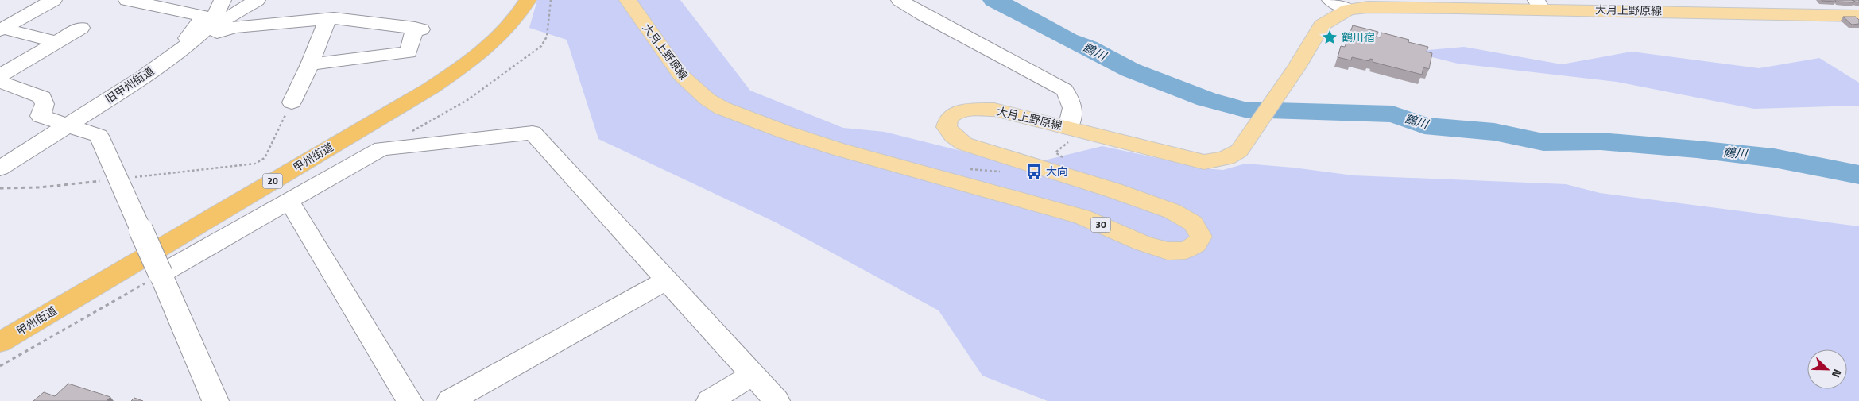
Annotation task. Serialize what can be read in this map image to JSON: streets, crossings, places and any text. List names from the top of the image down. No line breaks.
{"streets":{"highway":["甲州街道","20"],"main road":["大月上野原線","30"],"street":["旧甲州街道"]},"water":["鶴川"],"places":{"place":["鶴川宿"],"bus stop":["大向"]},"north":"bottom right"}
